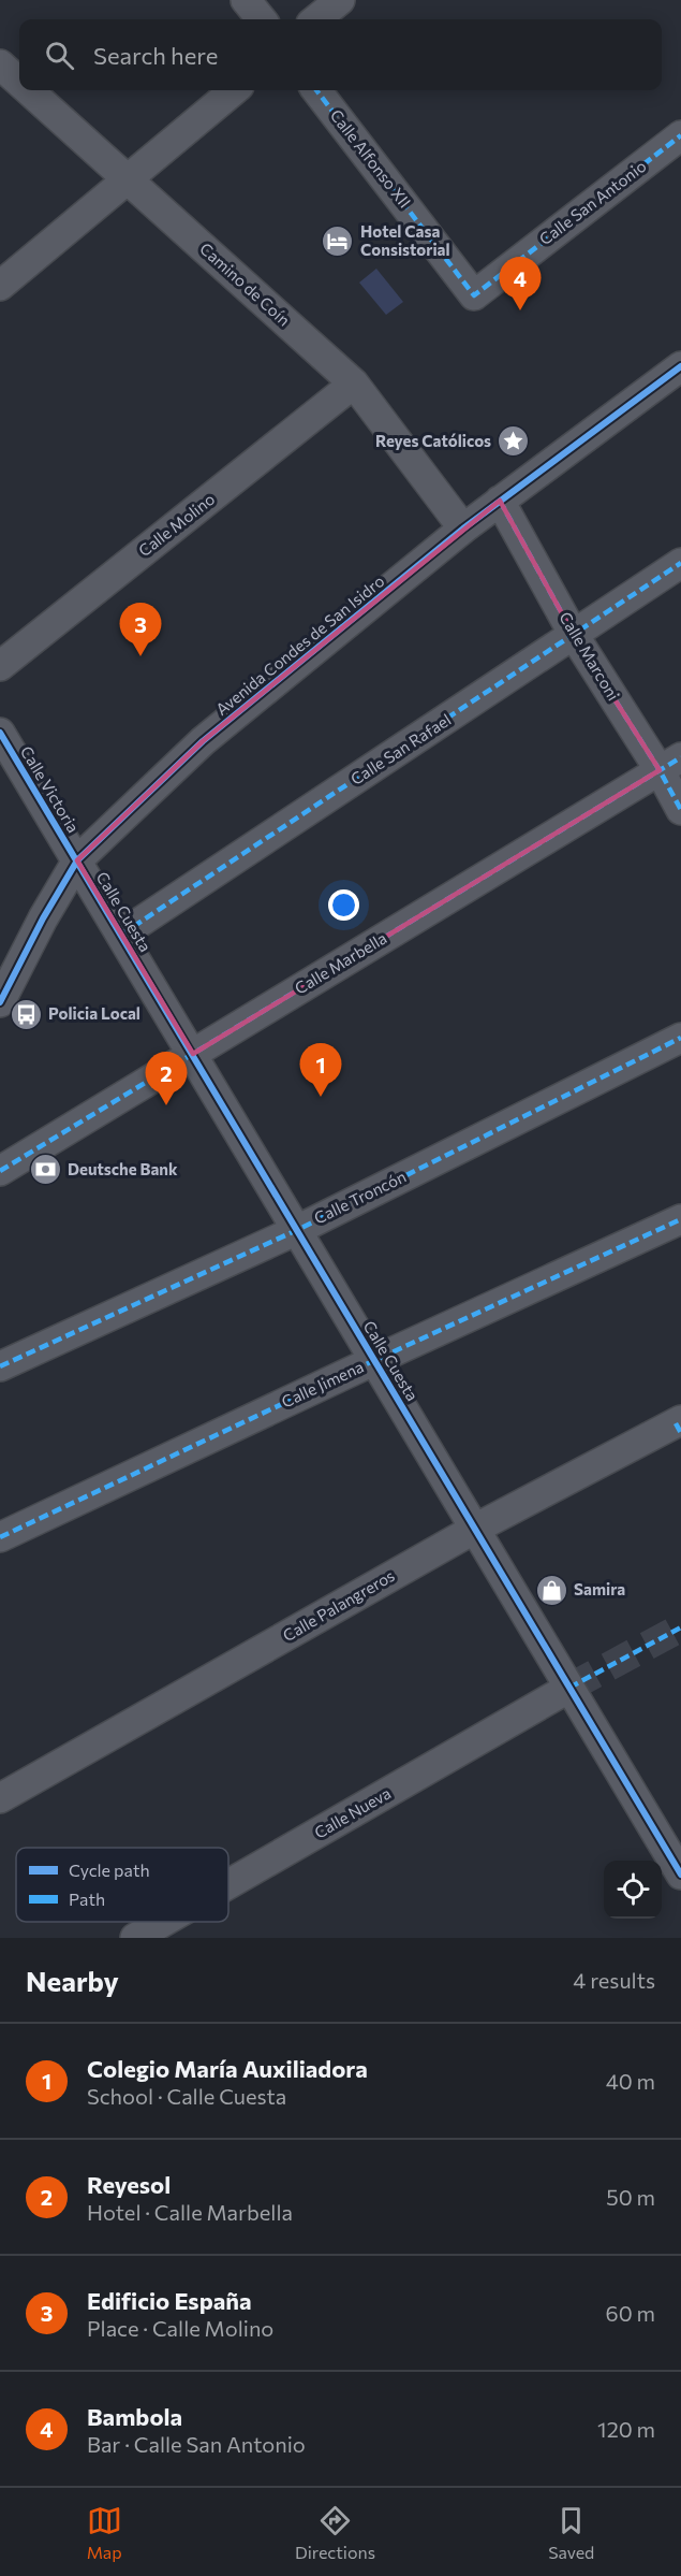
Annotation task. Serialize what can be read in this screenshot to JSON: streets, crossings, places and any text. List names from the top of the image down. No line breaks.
{"streets":{"street":["Calle Alfonso XII","Calle San Antonio","Camino de Coín","Calle Molino","Avenida Condes de San Isidro","Calle Marconi","Calle San Rafael","Calle Victoria","Calle Cuesta","Calle Marbella","Calle Troncón","Calle Jimena","Calle Palangreros","Calle Nueva"]},"crossings":[["Calle Alfonso XII","Calle San Antonio"],["Camino de Coín","Calle Molino"],["Camino de Coín","Avenida Condes de San Isidro"],["Avenida Condes de San Isidro","Calle Marconi"],["Avenida Condes de San Isidro","Calle Victoria"],["Avenida Condes de San Isidro","Calle Cuesta"],["Calle Marconi","Calle San Rafael"],["Calle Marconi","Calle Marbella"],["Calle San Rafael","Calle Cuesta"],["Calle Victoria","Calle Cuesta"],["Calle Cuesta","Calle Marbella"],["Calle Cuesta","Calle Troncón"],["Calle Cuesta","Calle Jimena"],["Calle Cuesta","Calle Palangreros"],["Calle Cuesta","Calle Nueva"]],"places":{"hotel":["Hotel Casa Consistorial"],"place":["Reyes Católicos"],"bus stop":["Policia Local"],"bank":["Deutsche Bank"],"shop":["Samira"]},"legend":["Cycle path","Path"],"page":{"search":"Search here","pins":["4","3","1","2"],"heading":["Nearby","4 results"],"list":[{"mark":"1","name":"Colegio María Auxiliadora","note":"School · Calle Cuesta","value":"40 m"},{"mark":"2","name":"Reyesol","note":"Hotel · Calle Marbella","value":"50 m"},{"mark":"3","name":"Edificio España","note":"Place · Calle Molino","value":"60 m"},{"mark":"4","name":"Bambola","note":"Bar · Calle San Antonio","value":"120 m"}],"nav":["Map","Directions","Saved"]}}
